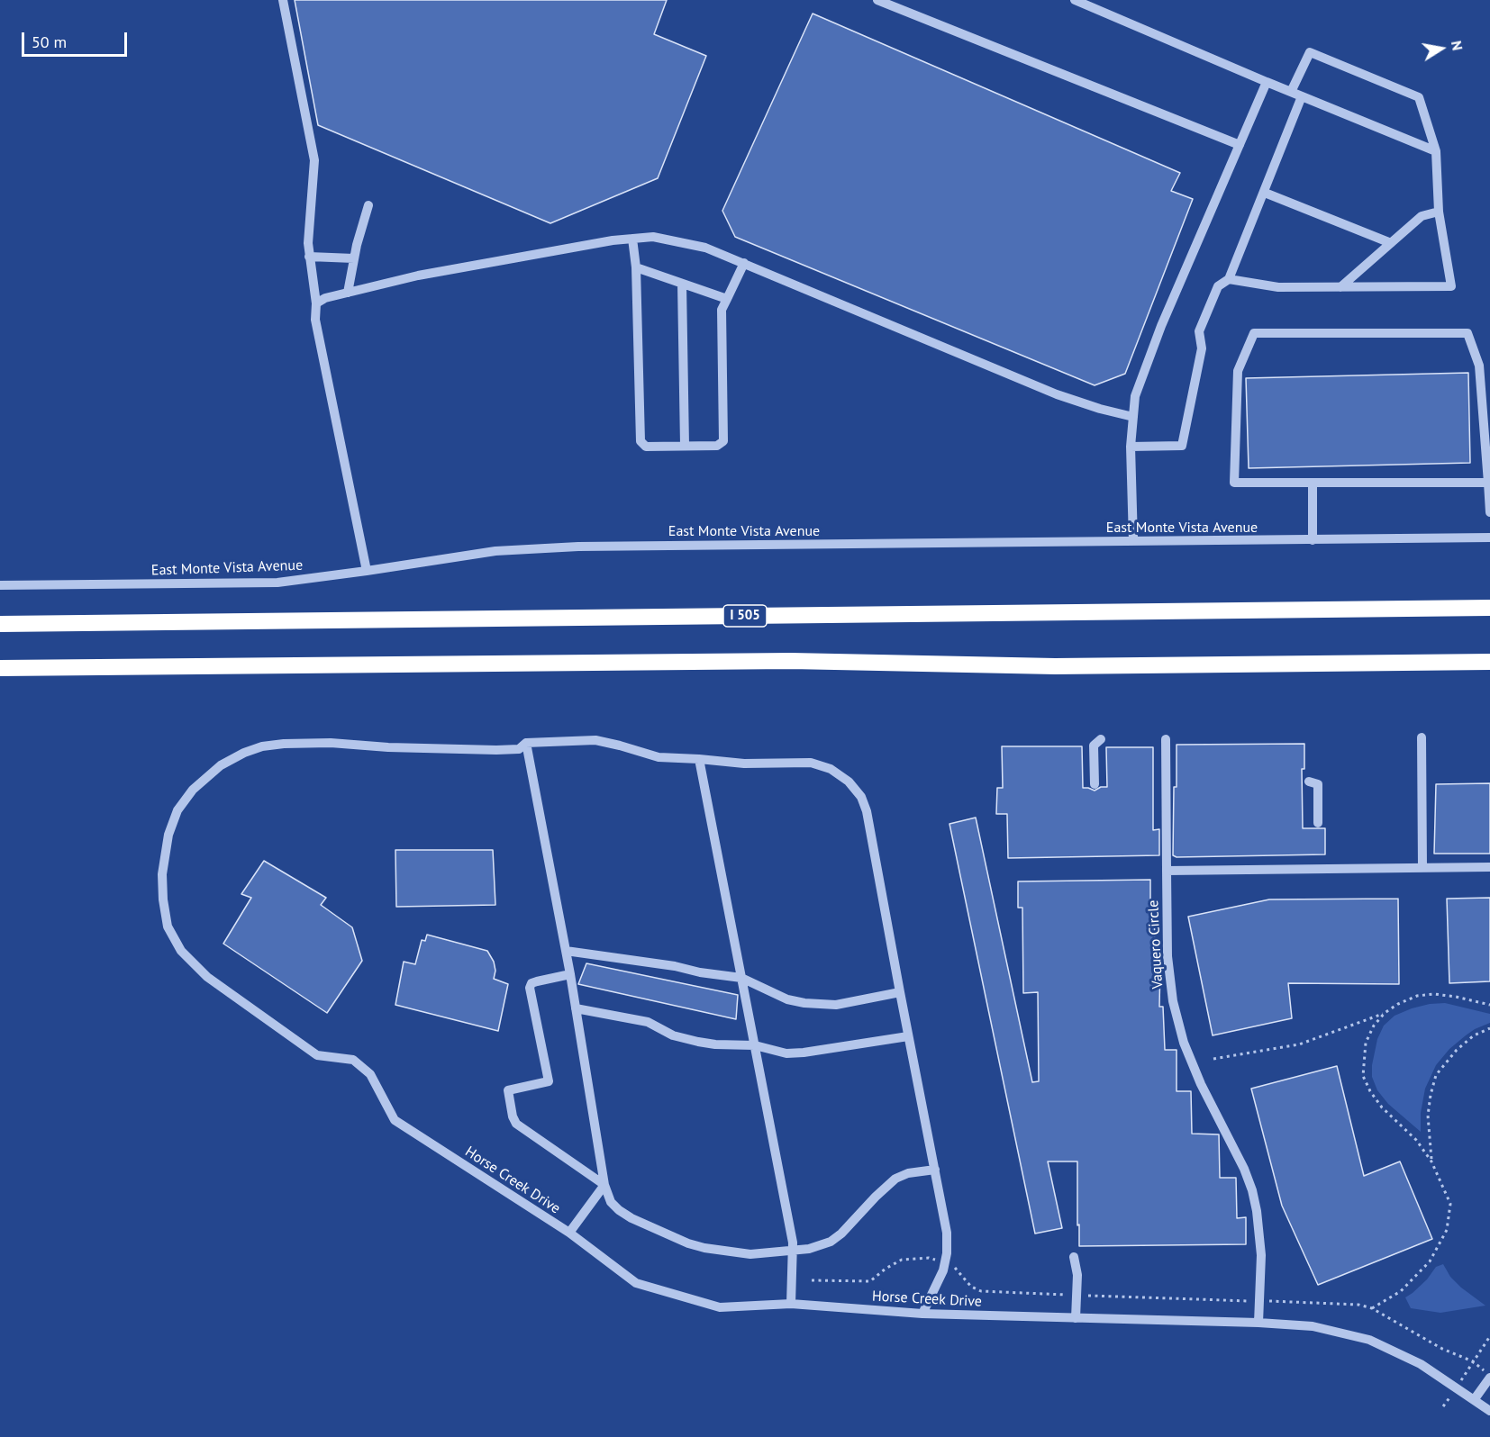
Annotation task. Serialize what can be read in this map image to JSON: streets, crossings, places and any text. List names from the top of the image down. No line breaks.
{"streets":{"highway":["I 505"],"street":["East Monte Vista Avenue","Vaquero Circle","Horse Creek Drive"]},"crossings":[["Vaquero Circle","Horse Creek Drive"]],"scale_bar":"50 m","north":"right"}
